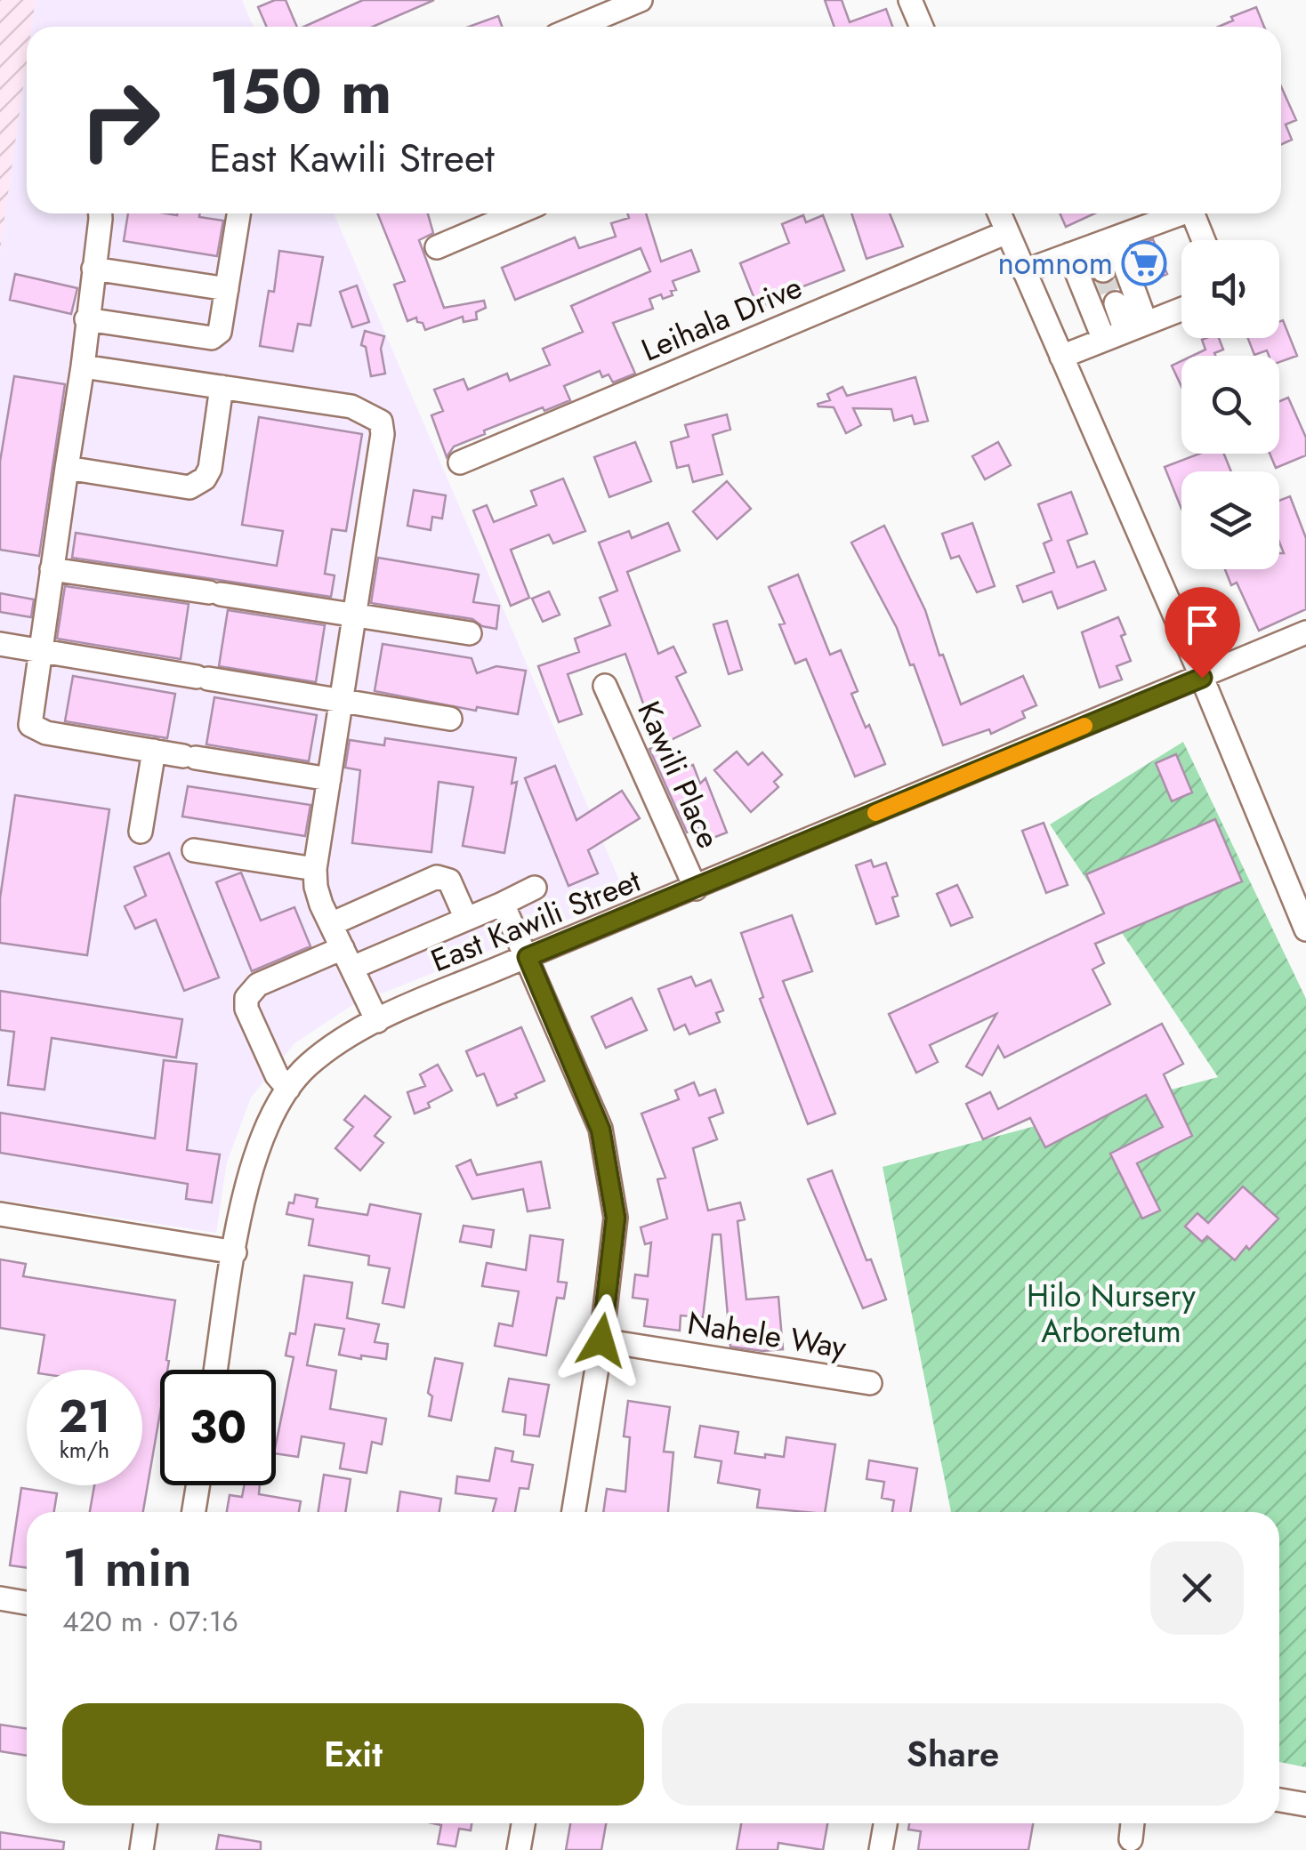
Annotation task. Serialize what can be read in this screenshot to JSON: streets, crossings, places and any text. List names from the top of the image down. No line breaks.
{"streets":{"street":["Leihala Drive","Kawili Place","East Kawili Street","Nahele Way"]},"crossings":[["Kawili Place","East Kawili Street"]],"parks":["Hilo Nursery Arboretum"],"places":{"supermarket":["nomnom"]},"page":{"turn":["150 m","East Kawili Street"],"speed":"21 km/h","limit":"30","heading":["1 min","420 m · 07:16"],"buttons":["Exit","Share"]}}
